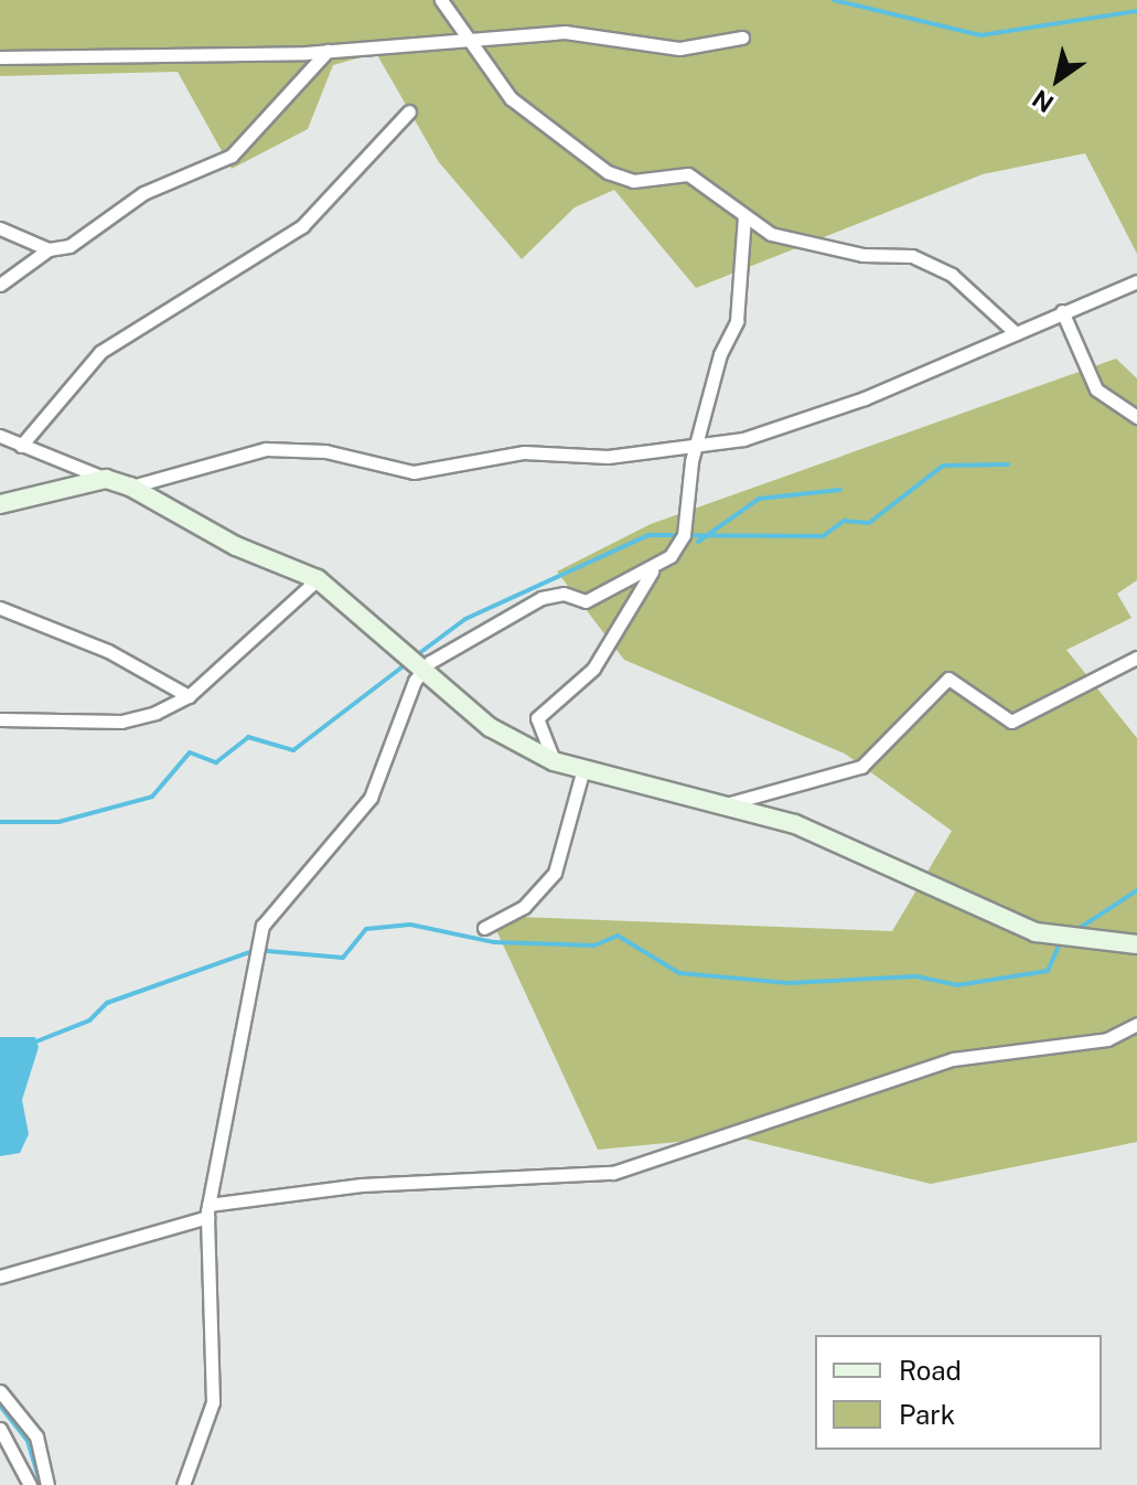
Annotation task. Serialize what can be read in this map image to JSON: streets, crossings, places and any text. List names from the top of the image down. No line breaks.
{"legend":["Road","Park"],"north":"bottom left"}
